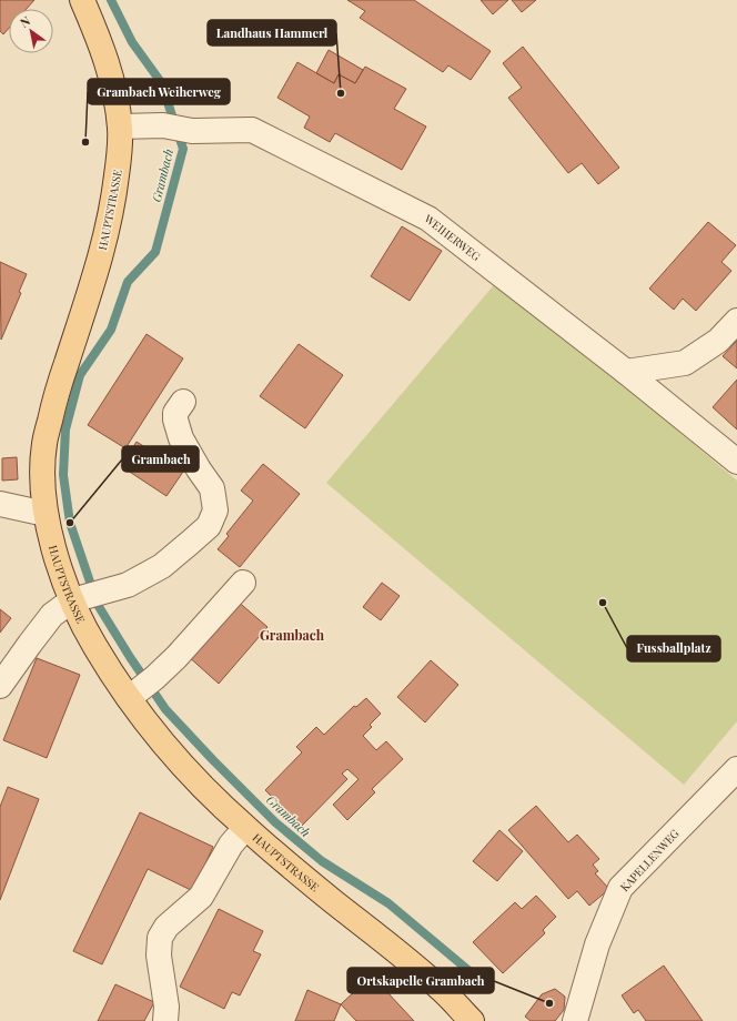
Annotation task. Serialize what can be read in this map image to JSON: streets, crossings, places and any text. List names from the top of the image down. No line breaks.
{"streets":{"main road":["HAUPTSTRASSE"],"street":["WEIHERWEG","KAPELLENWEG"]},"crossings":[["HAUPTSTRASSE","WEIHERWEG"]],"districts":["Grambach"],"water":["Grambach"],"places":["Landhaus Hammerl","Grambach Weiherweg","Grambach","Fussballplatz","Ortskapelle Grambach"],"north":"top left"}
